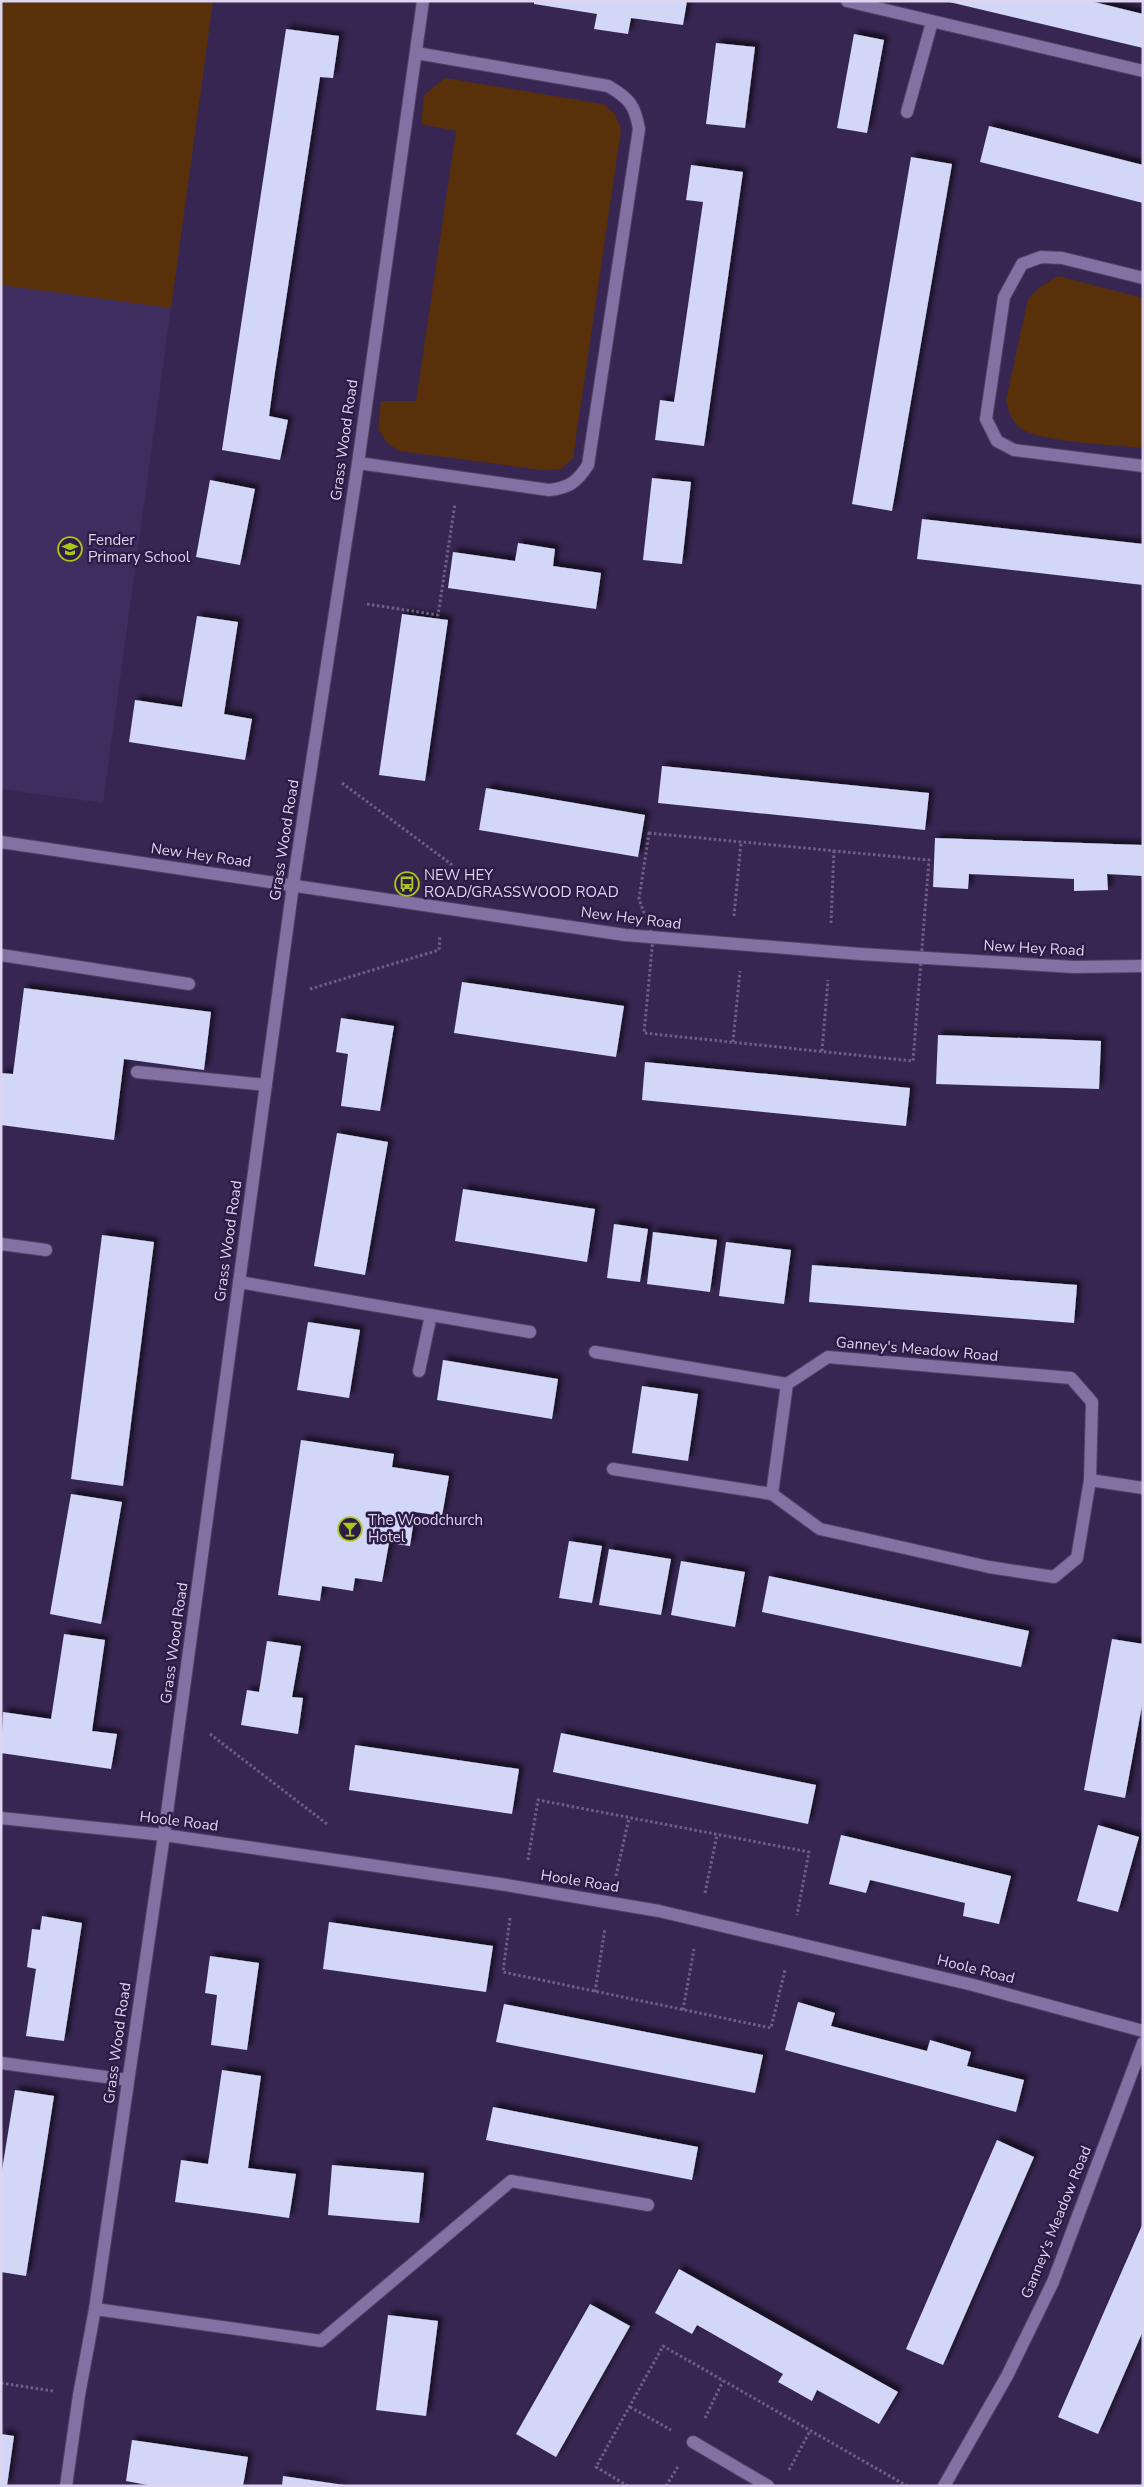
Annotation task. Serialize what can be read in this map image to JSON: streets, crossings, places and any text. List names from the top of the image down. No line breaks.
{"streets":{"street":["Grass Wood Road","New Hey Road","Ganney's Meadow Road","Hoole Road"]},"crossings":[["Grass Wood Road","New Hey Road"],["Grass Wood Road","Hoole Road"]],"places":{"school or university":["Fender Primary School"],"bus stop":["NEW HEY ROAD/GRASSWOOD ROAD"],"bar":["The Woodchurch Hotel"]}}
